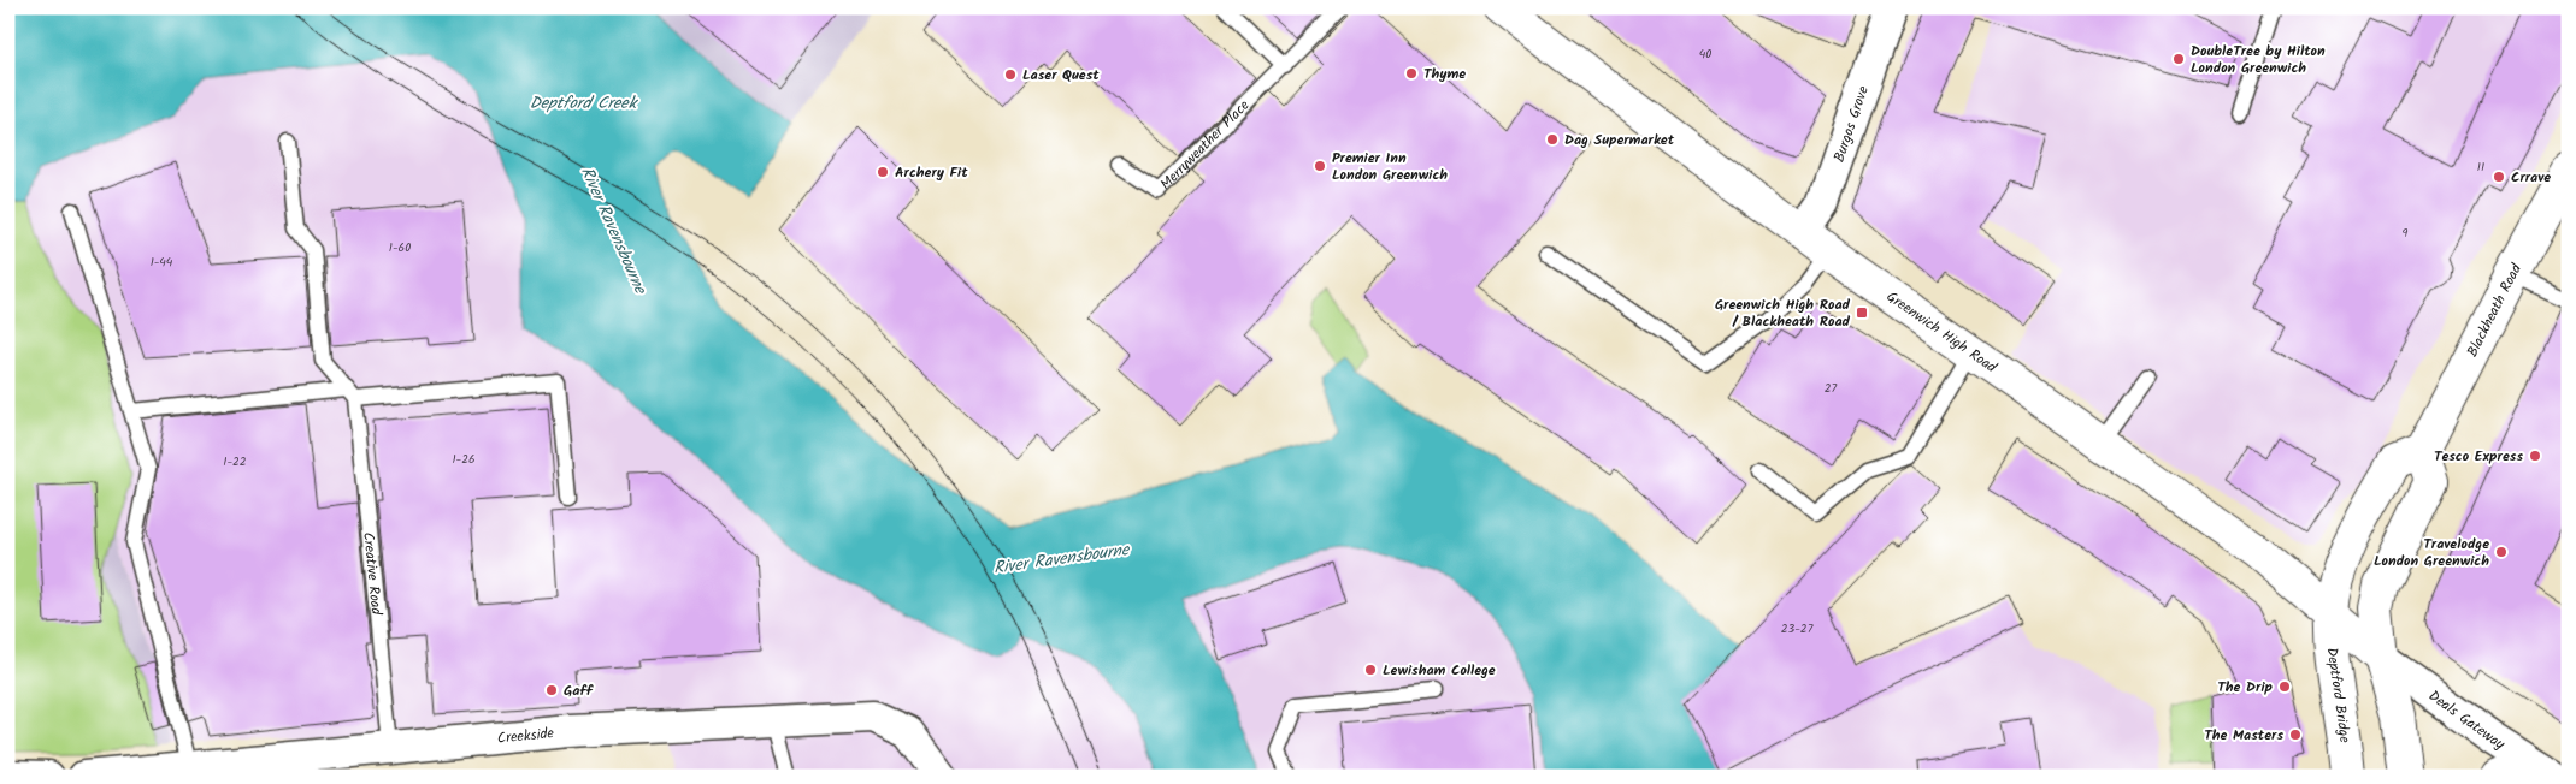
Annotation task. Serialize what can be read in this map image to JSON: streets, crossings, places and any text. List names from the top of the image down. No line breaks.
{"streets":{"main road":["Blackheath Road","Greenwich High Road","Deptford Bridge"],"street":["Burgos Grove","Deals Gateway","Creekside"],"lane":["Merryweather Place","Creative Road"]},"crossings":[["Burgos Grove","Greenwich High Road"],["Greenwich High Road","Deptford Bridge"],["Greenwich High Road","Deals Gateway"],["Creative Road","Creekside"]],"water":["Deptford Creek","River Ravensbourne"],"places":{"other":["DoubleTree by Hilton London Greenwich","Thyme","Laser Quest","Dag Supermarket","Premier Inn London Greenwich","Archery Fit","Crrave","Tesco Express","Travelodge London Greenwich","Lewisham College","The Drip","Gaff","The Masters"],"transit":["Greenwich High Road / Blackheath Road"]},"house_numbers":["40","11","9","1-60","1-44","27","1-26","1-22","23-27"]}
